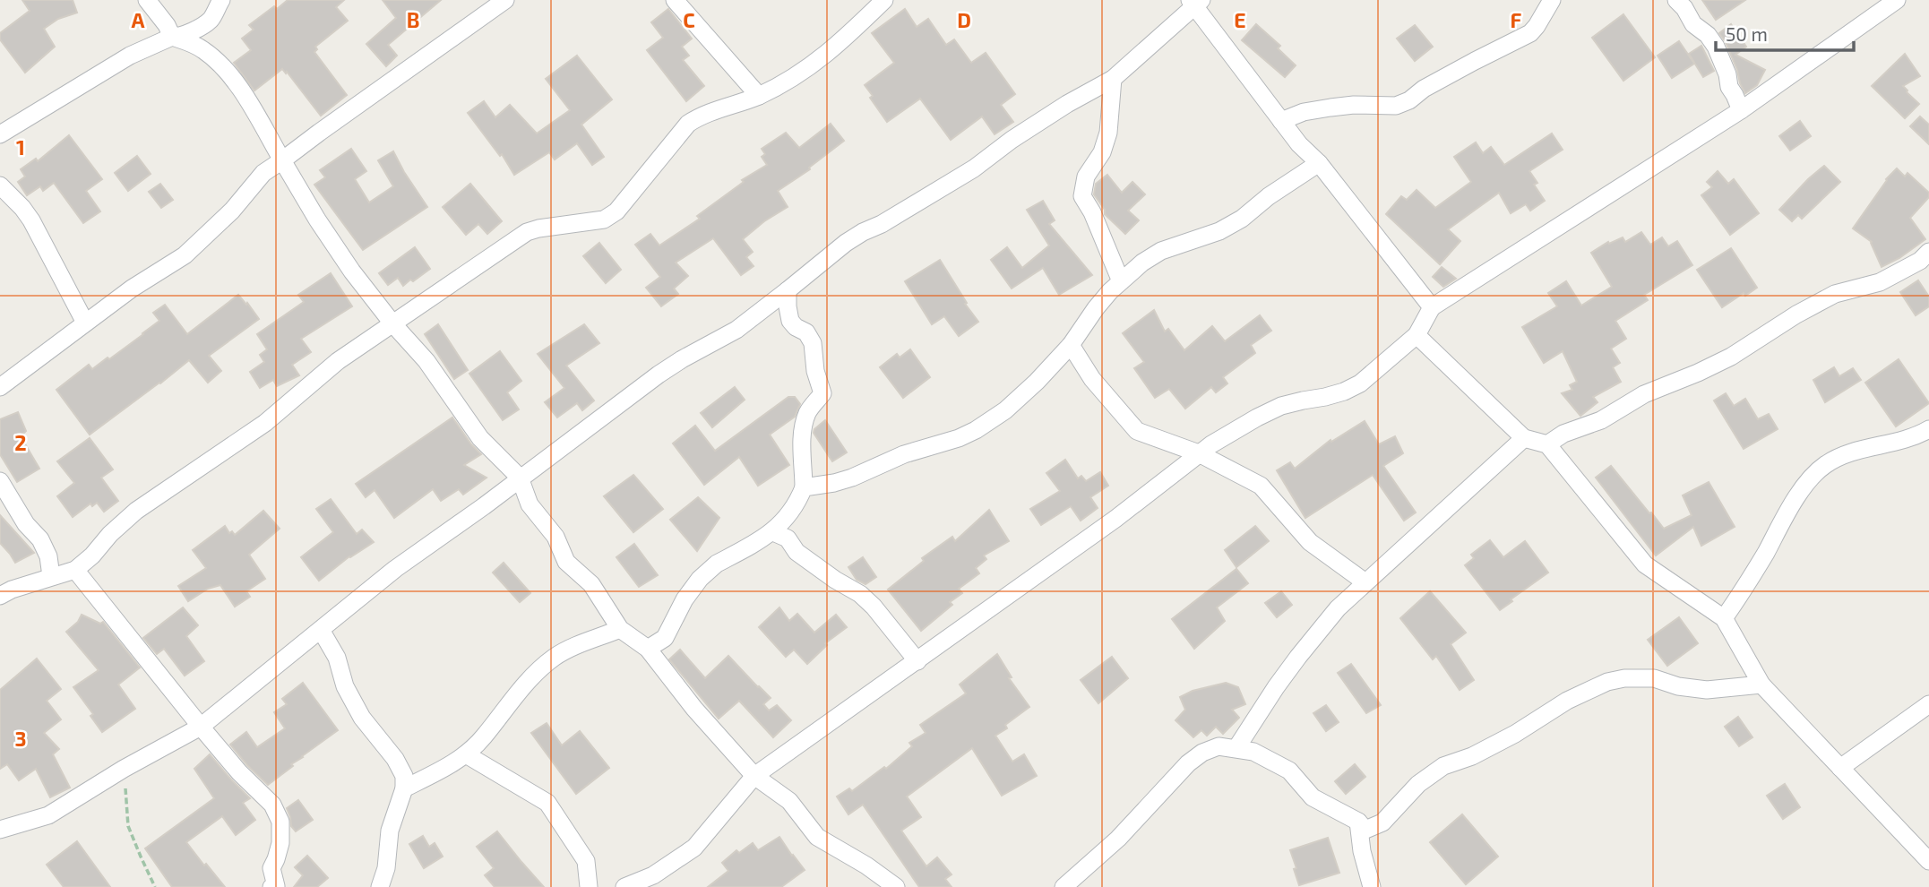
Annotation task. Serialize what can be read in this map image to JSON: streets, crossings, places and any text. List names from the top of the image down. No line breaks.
{"scale_bar":"50 m","grid":{"columns":["A","B","C","D","E","F"],"rows":["1","2","3"]}}
